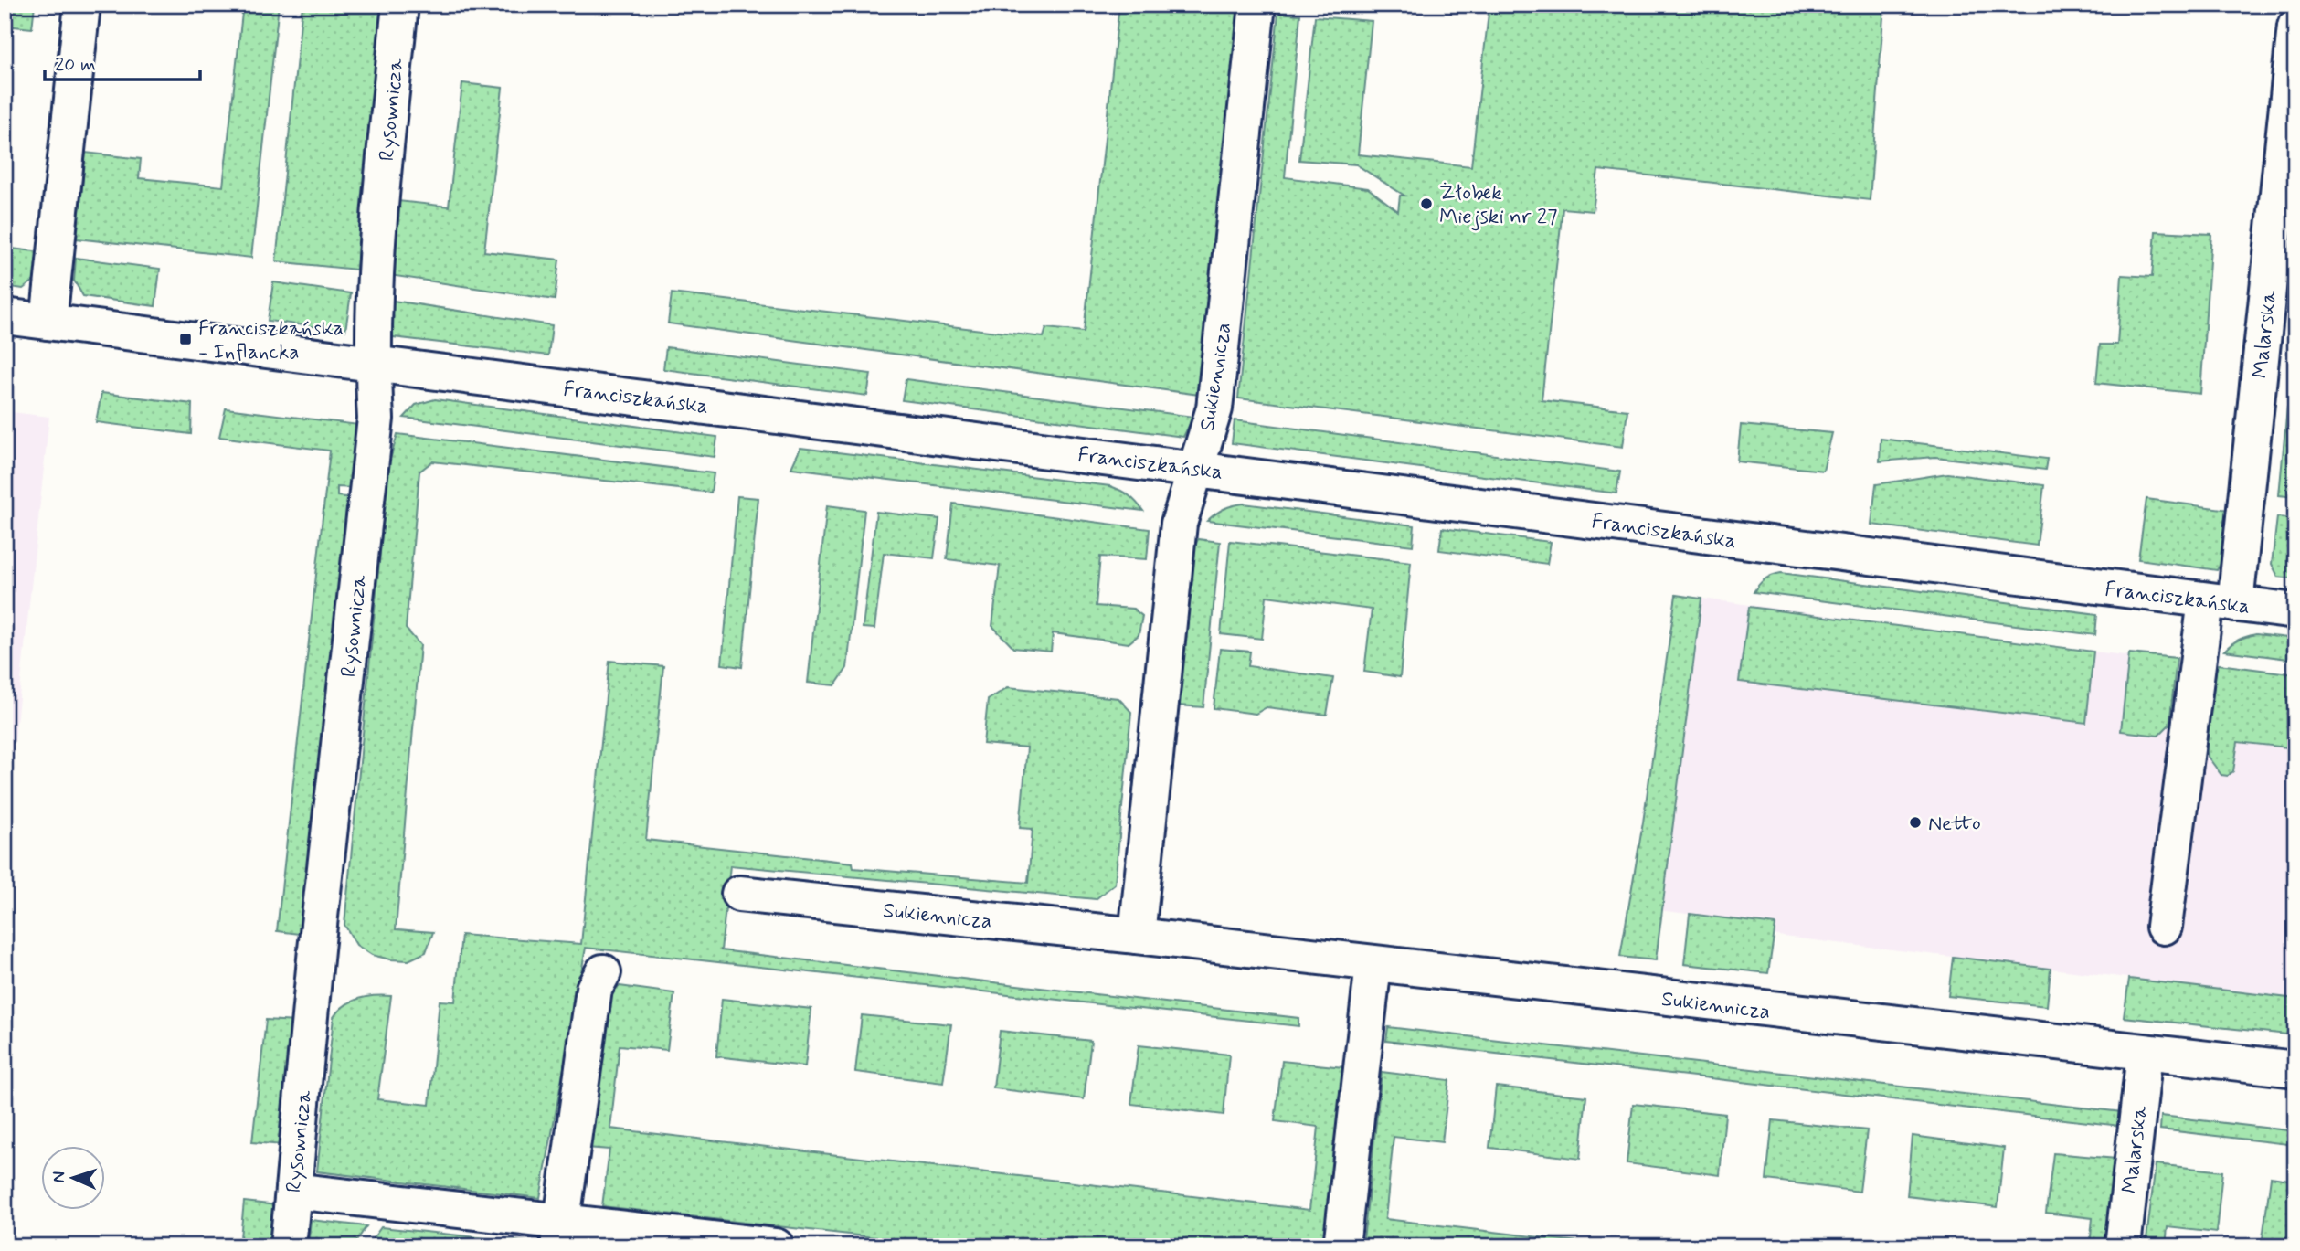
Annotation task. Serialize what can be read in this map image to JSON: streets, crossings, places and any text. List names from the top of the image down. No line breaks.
{"streets":{"street":["Rysownicza","Malarska","Sukiennicza","Franciszkańska"]},"crossings":[["Rysownicza","Franciszkańska"],["Malarska","Sukiennicza"],["Malarska","Franciszkańska"],["Sukiennicza","Franciszkańska"]],"places":{"other":["Żłobek Miejski nr 27","Netto"],"transit":["Franciszkańska - Inflancka"]},"scale_bar":"20 m","north":"left"}
